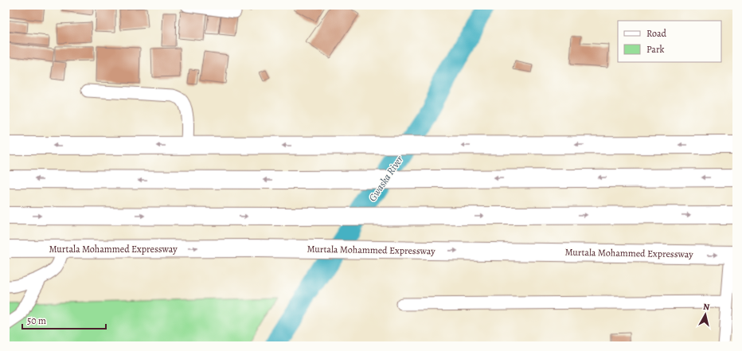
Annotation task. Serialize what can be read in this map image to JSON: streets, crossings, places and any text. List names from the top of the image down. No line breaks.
{"streets":{"highway":["Murtala Mohammed Expressway"]},"water":["Gwaska River"],"legend":["Road","Park"],"scale_bar":"50 m","north":"top"}
